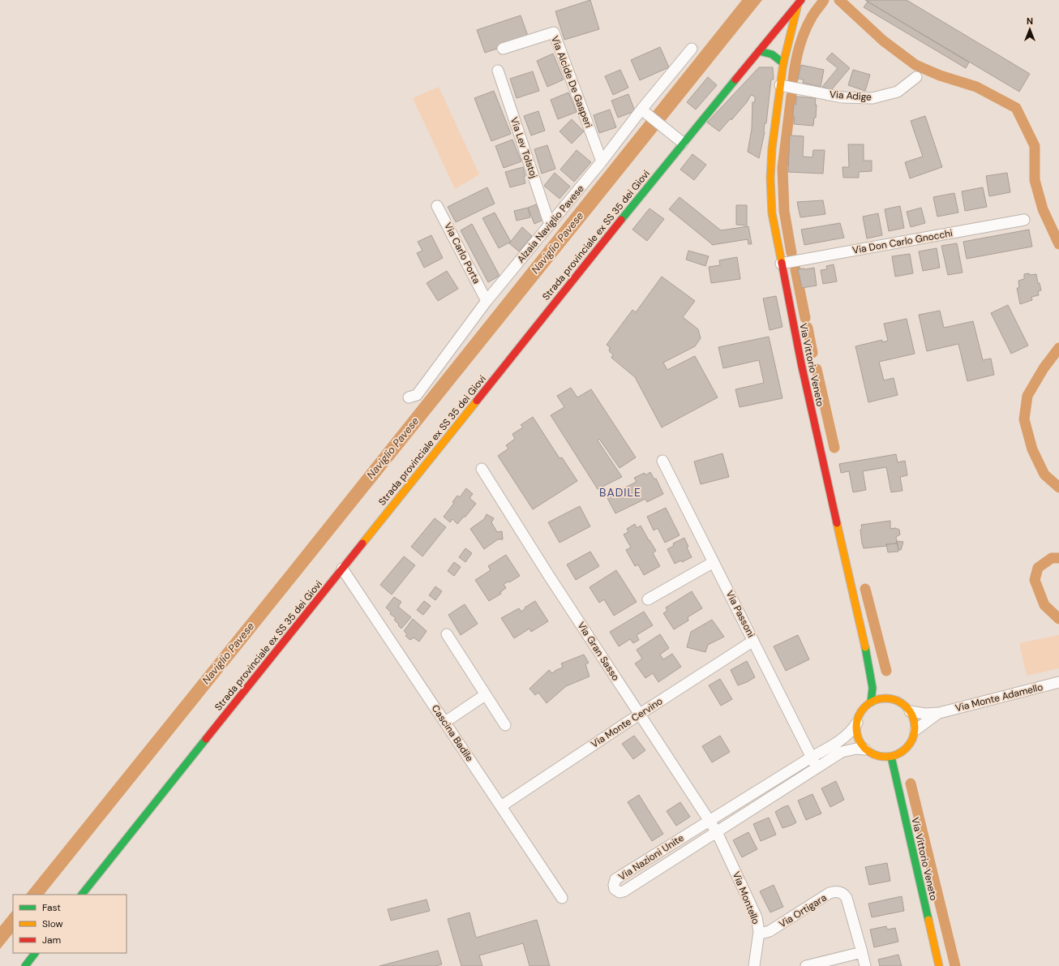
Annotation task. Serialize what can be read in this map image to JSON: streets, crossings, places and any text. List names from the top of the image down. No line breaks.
{"streets":{"street":["Via Alcide De Gasperi","Via Adige","Via Lev Tolstoj","Alzaia Naviglio Pavese","Strada provinciale ex SS 35 dei Giovi","Via Don Carlo Gnocchi","Via Carlo Porta","Via Vittorio Veneto","Via Passoni","Via Gran Sasso","Via Monte Adamello","Via Monte Cervino","Cascina Badile","Via Nazioni Unite","Via Montello","Via Ortigara"]},"crossings":[["Via Alcide De Gasperi","Alzaia Naviglio Pavese"],["Via Adige","Via Vittorio Veneto"],["Via Lev Tolstoj","Alzaia Naviglio Pavese"],["Alzaia Naviglio Pavese","Via Carlo Porta"],["Strada provinciale ex SS 35 dei Giovi","Via Vittorio Veneto"],["Strada provinciale ex SS 35 dei Giovi","Cascina Badile"],["Via Don Carlo Gnocchi","Via Vittorio Veneto"],["Via Vittorio Veneto","Via Monte Adamello"],["Via Vittorio Veneto","Via Nazioni Unite"],["Via Passoni","Via Monte Cervino"],["Via Passoni","Via Nazioni Unite"],["Via Gran Sasso","Via Monte Cervino"],["Via Gran Sasso","Via Nazioni Unite"],["Via Gran Sasso","Via Montello"],["Via Monte Adamello","Via Nazioni Unite"],["Via Monte Cervino","Cascina Badile"],["Via Nazioni Unite","Via Montello"],["Via Montello","Via Ortigara"]],"districts":["BADILE"],"water":["Naviglio Pavese"],"legend":["Fast","Slow","Jam"],"north":"top"}
